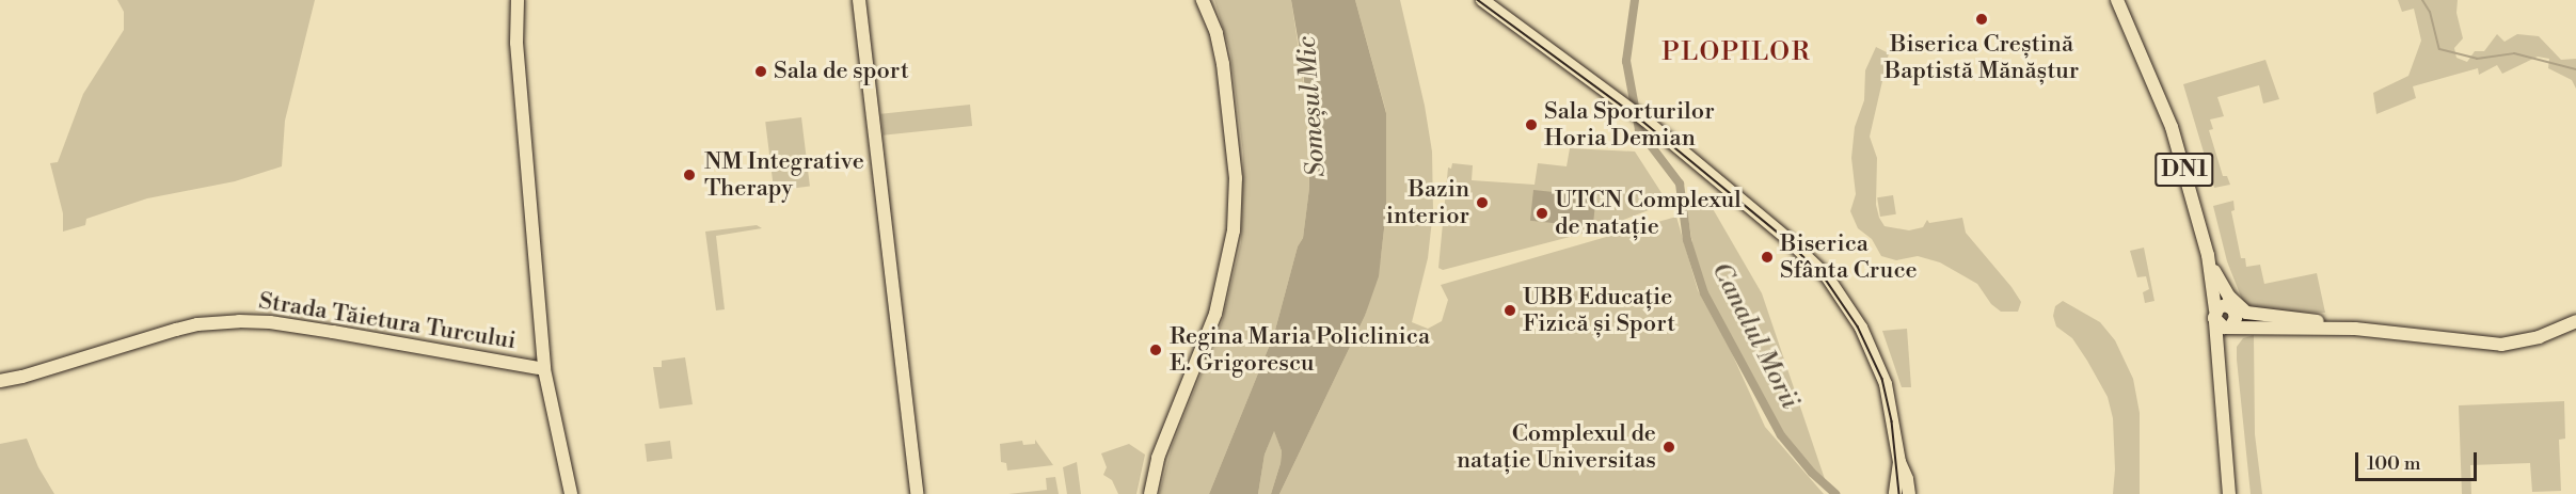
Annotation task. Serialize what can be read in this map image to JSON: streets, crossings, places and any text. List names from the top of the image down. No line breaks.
{"streets":{"main road":["DN1","Strada Tăietura Turcului"]},"districts":["PLOPILOR"],"water":["Someșul Mic","Canalul Morii"],"places":["Biserica Creștină Baptistă Mănăștur","Sala de sport","Sala Sporturilor Horia Demian","NM Integrative Therapy","Bazin interior","UTCN Complexul de natație","Biserica Sfânta Cruce","UBB Educație Fizică și Sport","Regina Maria Policlinica E. Grigorescu","Complexul de natație Universitas"],"scale_bar":"100 m"}
